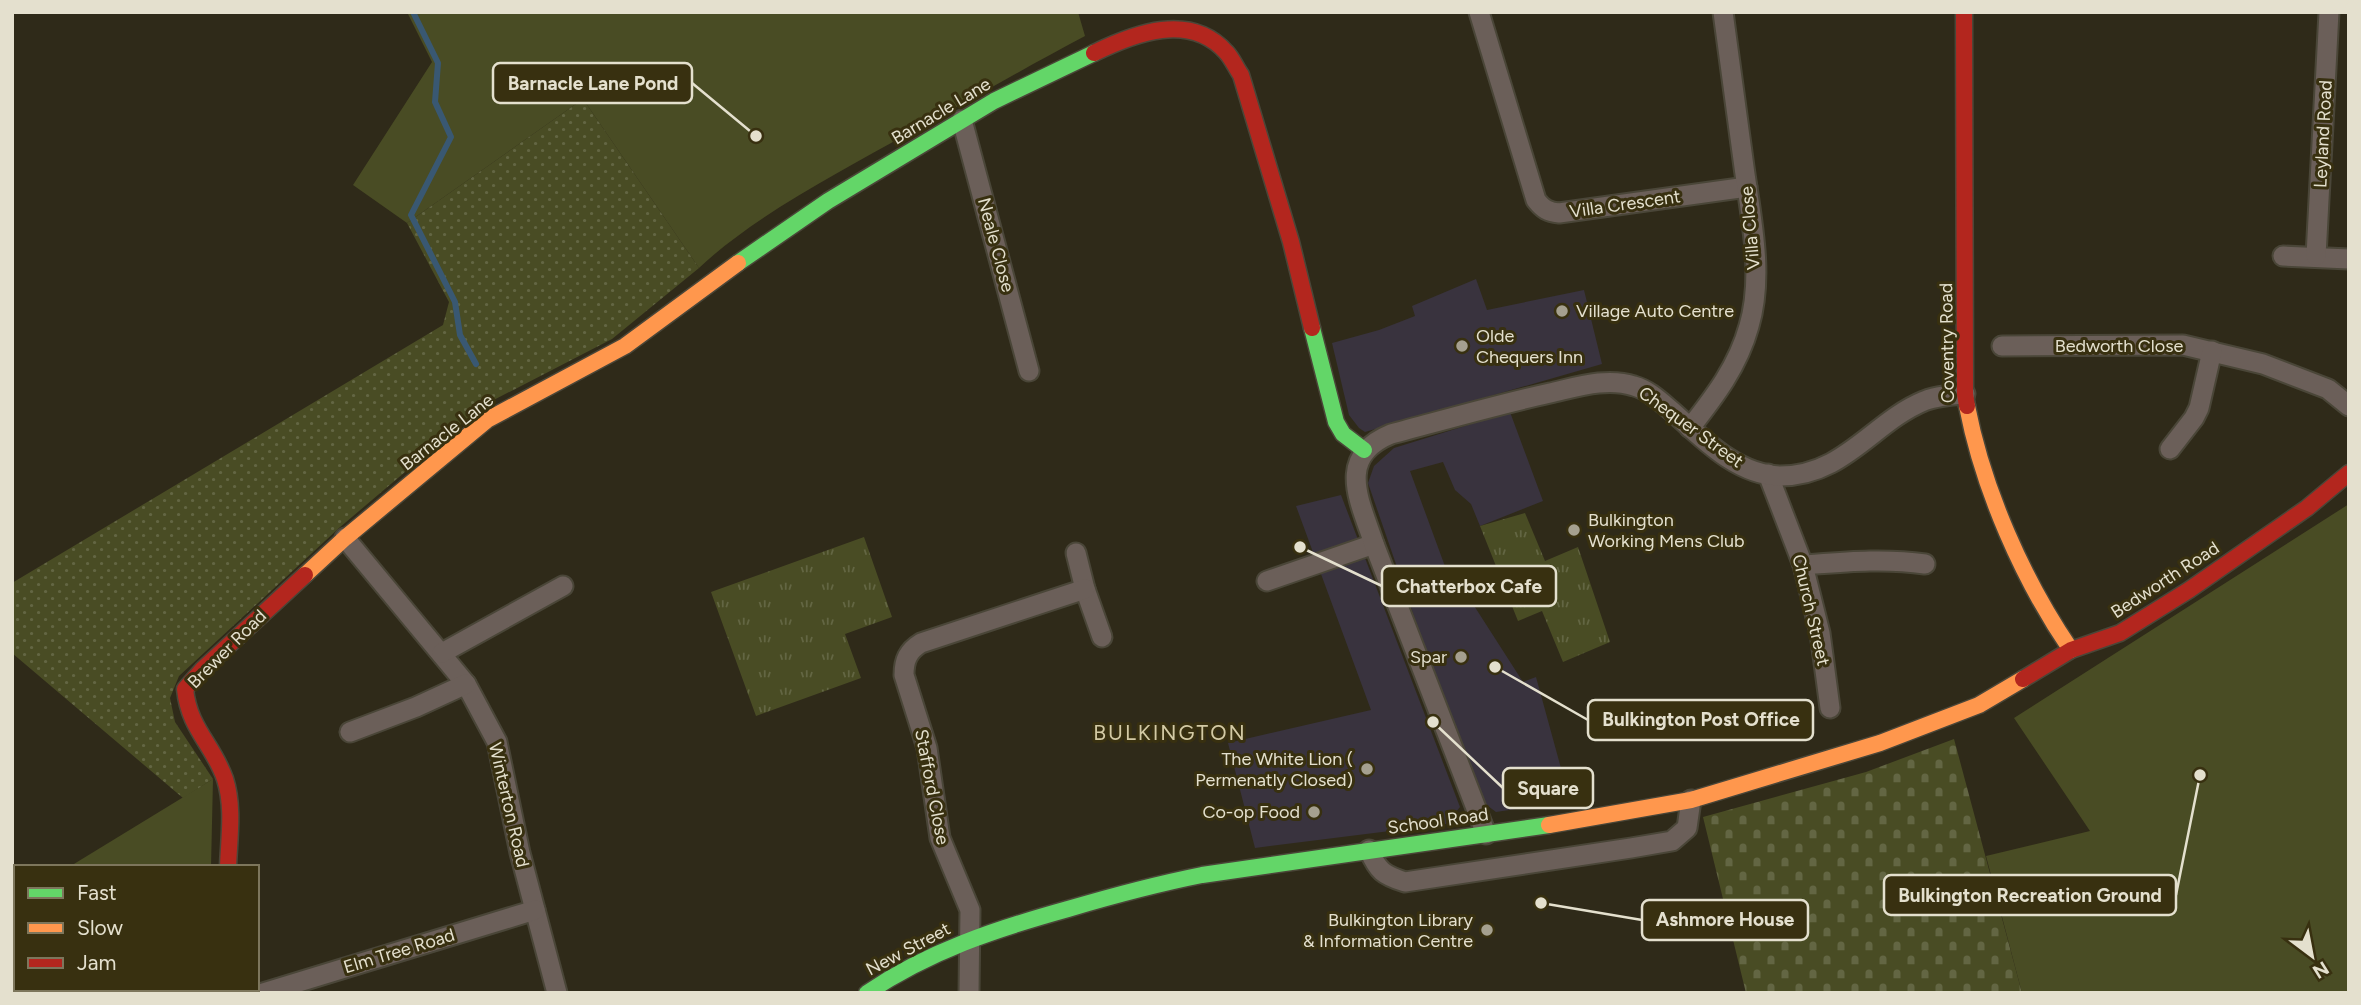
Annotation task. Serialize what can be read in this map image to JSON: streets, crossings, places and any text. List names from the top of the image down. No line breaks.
{"streets":{"main road":["Barnacle Lane","Coventry Road","Bedworth Road","Brewer Road","School Road","New Street"],"street":["Leyland Road","Villa Crescent","Villa Close","Neale Close","Bedworth Close","Chequer Street","Church Street","Stafford Close","Winterton Road","Elm Tree Road"]},"crossings":[["Barnacle Lane","Neale Close"],["Barnacle Lane","Chequer Street"],["Barnacle Lane","Brewer Road"],["Barnacle Lane","Winterton Road"],["Villa Crescent","Villa Close"],["Villa Close","Chequer Street"],["Coventry Road","Chequer Street"],["Coventry Road","Bedworth Road"],["Chequer Street","Church Street"],["Bedworth Road","School Road"],["Brewer Road","Winterton Road"],["Stafford Close","School Road"],["Stafford Close","New Street"],["Winterton Road","Elm Tree Road"],["School Road","New Street"]],"districts":["BULKINGTON"],"places":["Barnacle Lane Pond","Village Auto Centre","Olde Chequers Inn","Bulkington Working Mens Club","Chatterbox Cafe","Spar","Bulkington Post Office","Square","The White Lion ( Permenatly Closed)","Bulkington Recreation Ground","Co-op Food","Ashmore House","Bulkington Library & Information Centre"],"legend":["Fast","Slow","Jam"],"north":"bottom right"}
